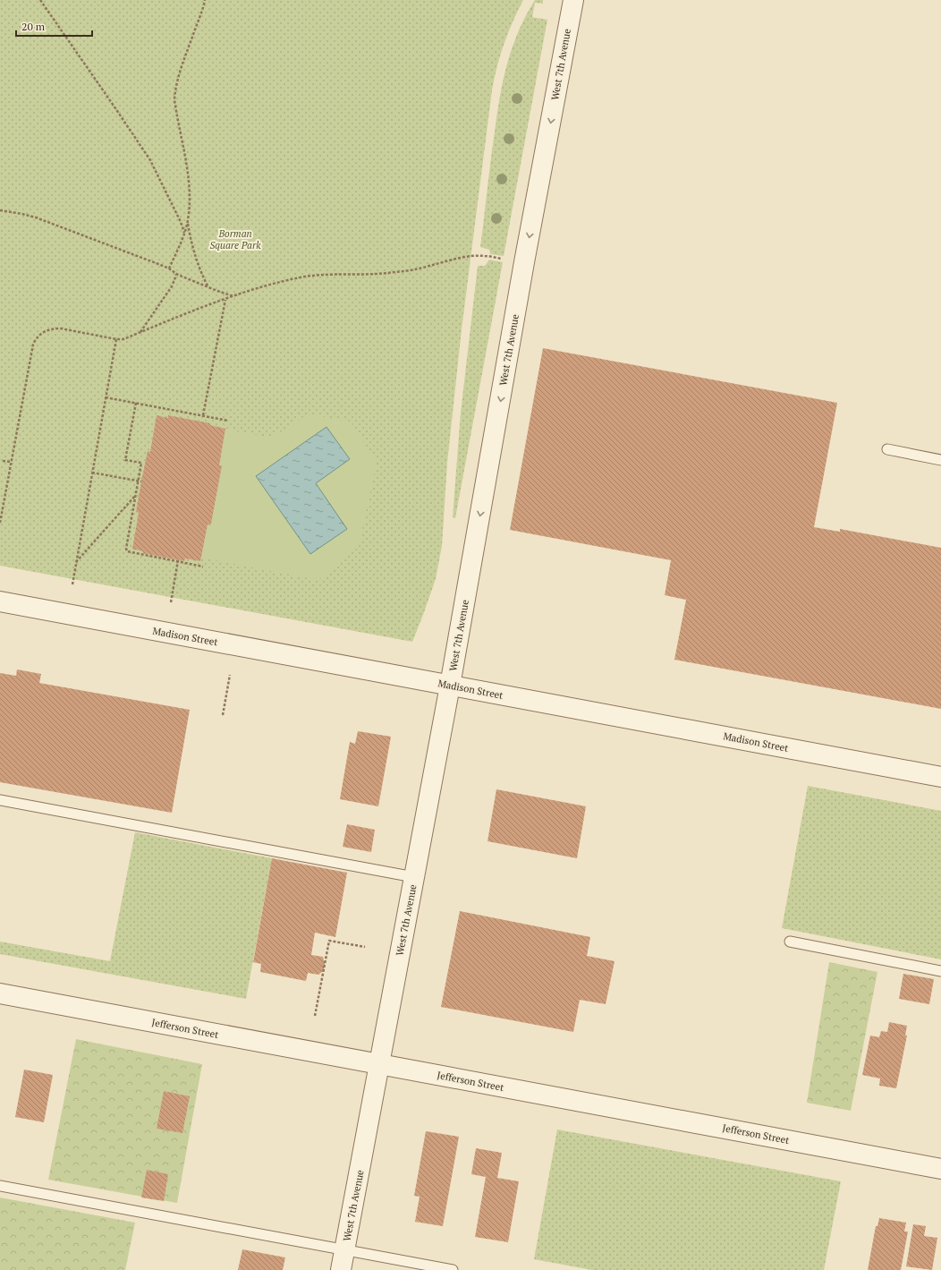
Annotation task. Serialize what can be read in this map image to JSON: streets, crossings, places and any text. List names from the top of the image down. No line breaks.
{"streets":{"street":["West 7th Avenue","Madison Street","Jefferson Street"]},"crossings":[["West 7th Avenue","Madison Street"],["West 7th Avenue","Jefferson Street"]],"one_way":["West 7th Avenue"],"parks":["Borman Square Park"],"scale_bar":"20 m"}
